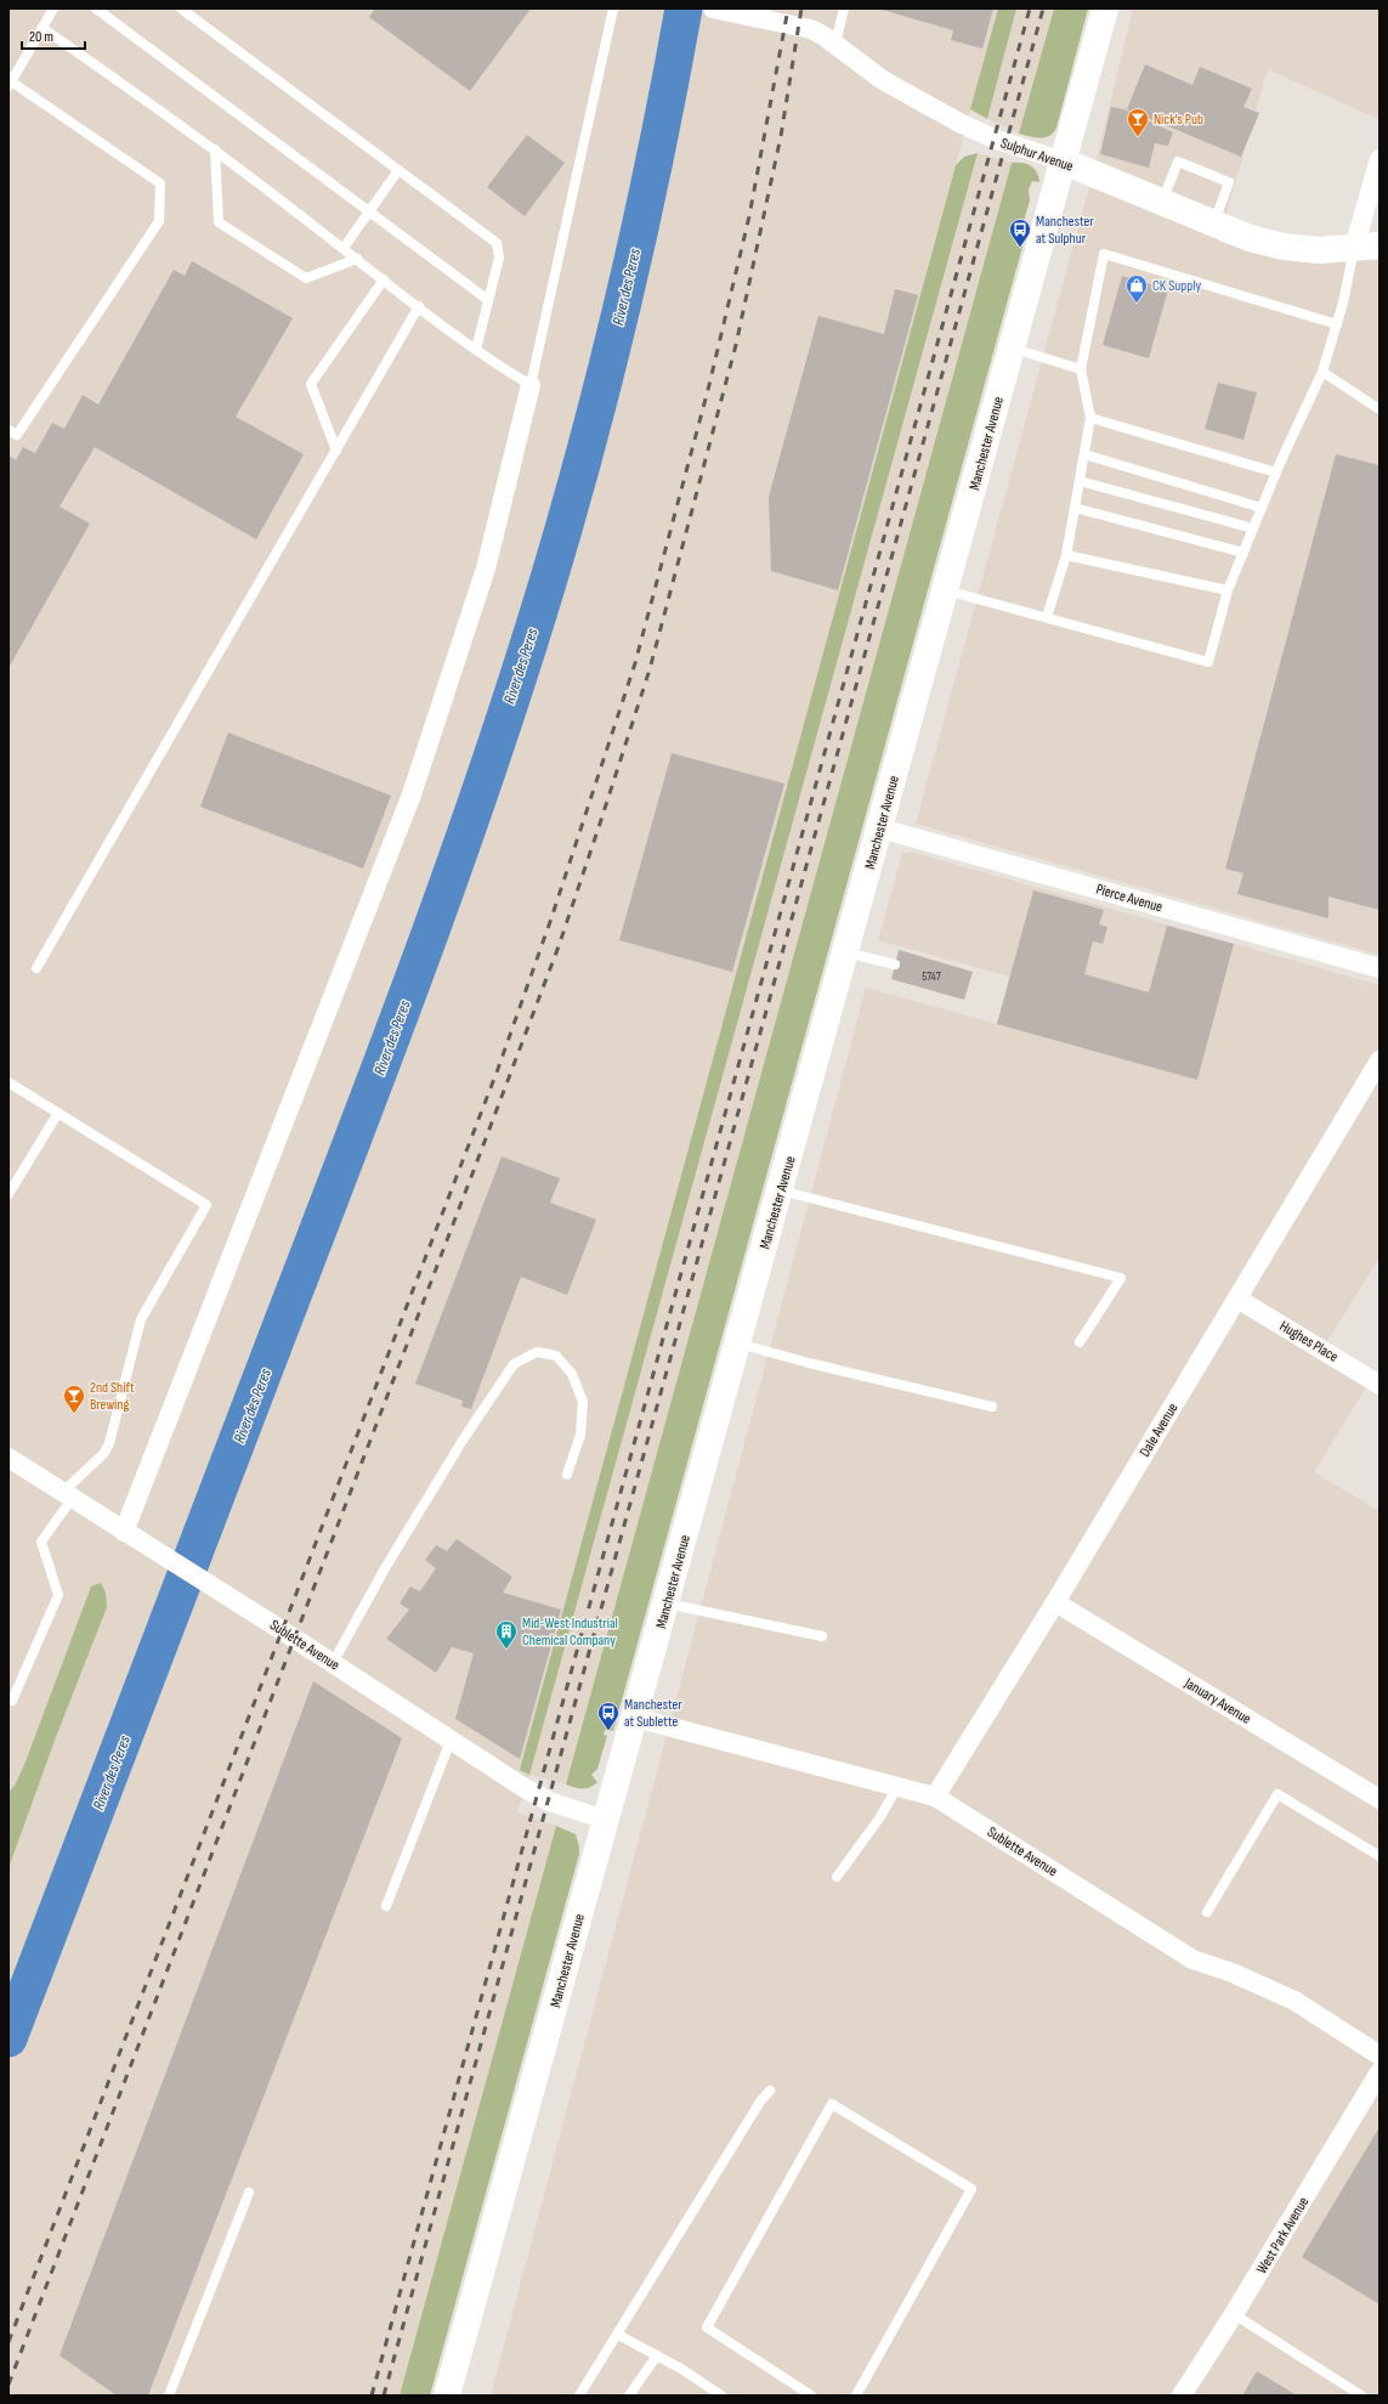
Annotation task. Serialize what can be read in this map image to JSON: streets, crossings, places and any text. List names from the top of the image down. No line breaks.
{"streets":{"main road":["Sulphur Avenue","Manchester Avenue"],"street":["Pierce Avenue","Hughes Place","Dale Avenue","Sublette Avenue","January Avenue","West Park Avenue"]},"crossings":[["Sulphur Avenue","Manchester Avenue"],["Manchester Avenue","Pierce Avenue"],["Manchester Avenue","Sublette Avenue"],["Hughes Place","Dale Avenue"],["Dale Avenue","Sublette Avenue"],["Dale Avenue","January Avenue"]],"water":["River des Peres"],"places":{"bar":["Nick's Pub","2nd Shift Brewing"],"bus stop":["Manchester at Sulphur","Manchester at Sublette"],"shop":["CK Supply"],"building":["Mid-West Industrial Chemical Company"]},"house_numbers":["5747"],"scale_bar":"20 m"}
